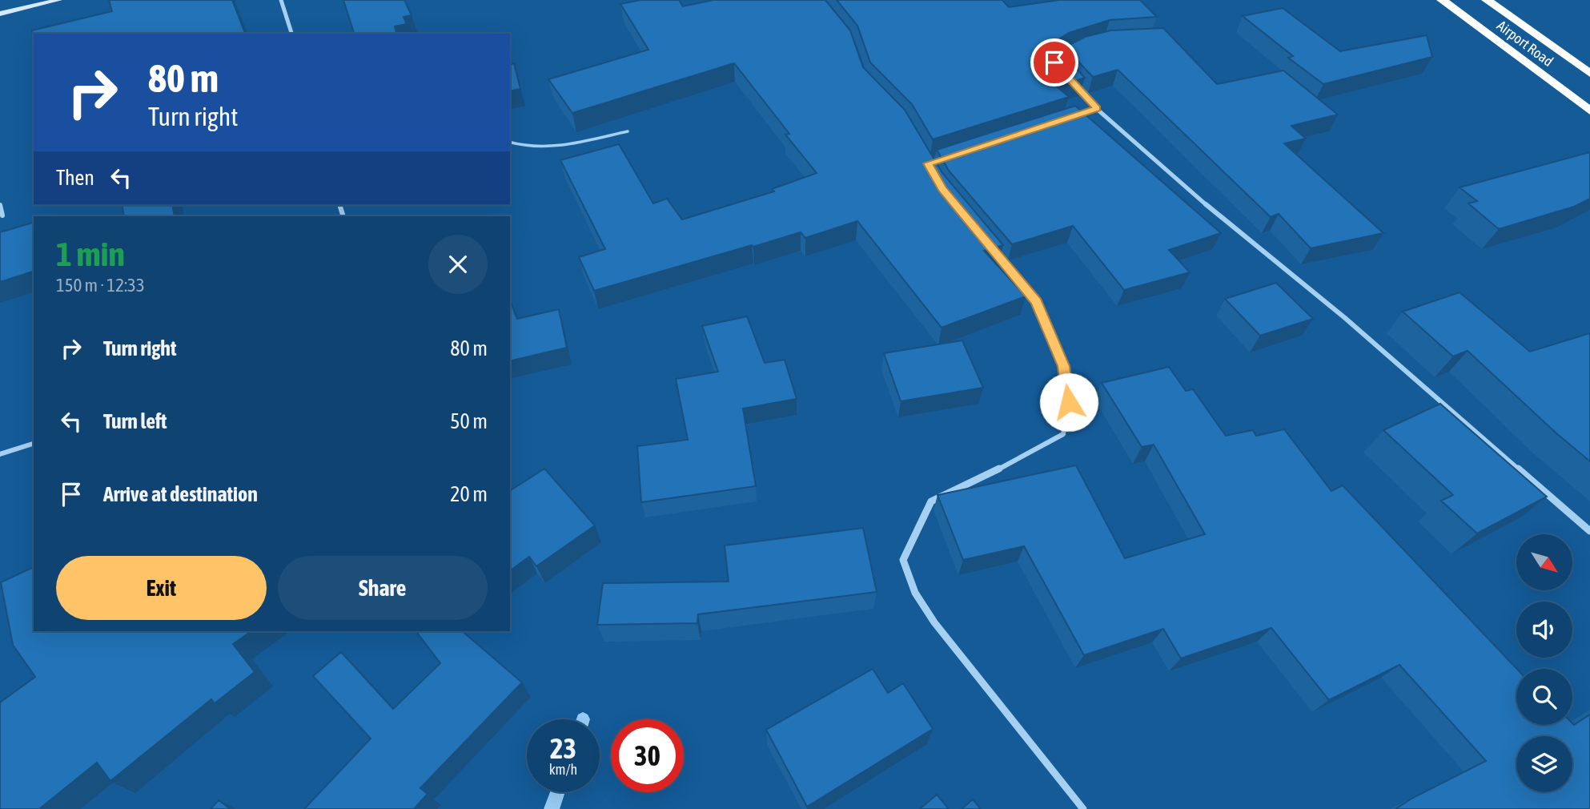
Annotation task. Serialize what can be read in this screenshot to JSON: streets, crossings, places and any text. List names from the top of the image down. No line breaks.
{"streets":{"highway":["Airport Road"]},"north":"bottom right","page":{"turn":["80 m","Turn right"],"then":"Then","heading":["1 min","150 m · 12:33"],"list":[{"name":"Turn right","value":"80 m"},{"name":"Turn left","value":"50 m"},{"name":"Arrive at destination","value":"20 m"}],"buttons":["Exit","Share"],"speed":"23 km/h","limit":"30"}}
